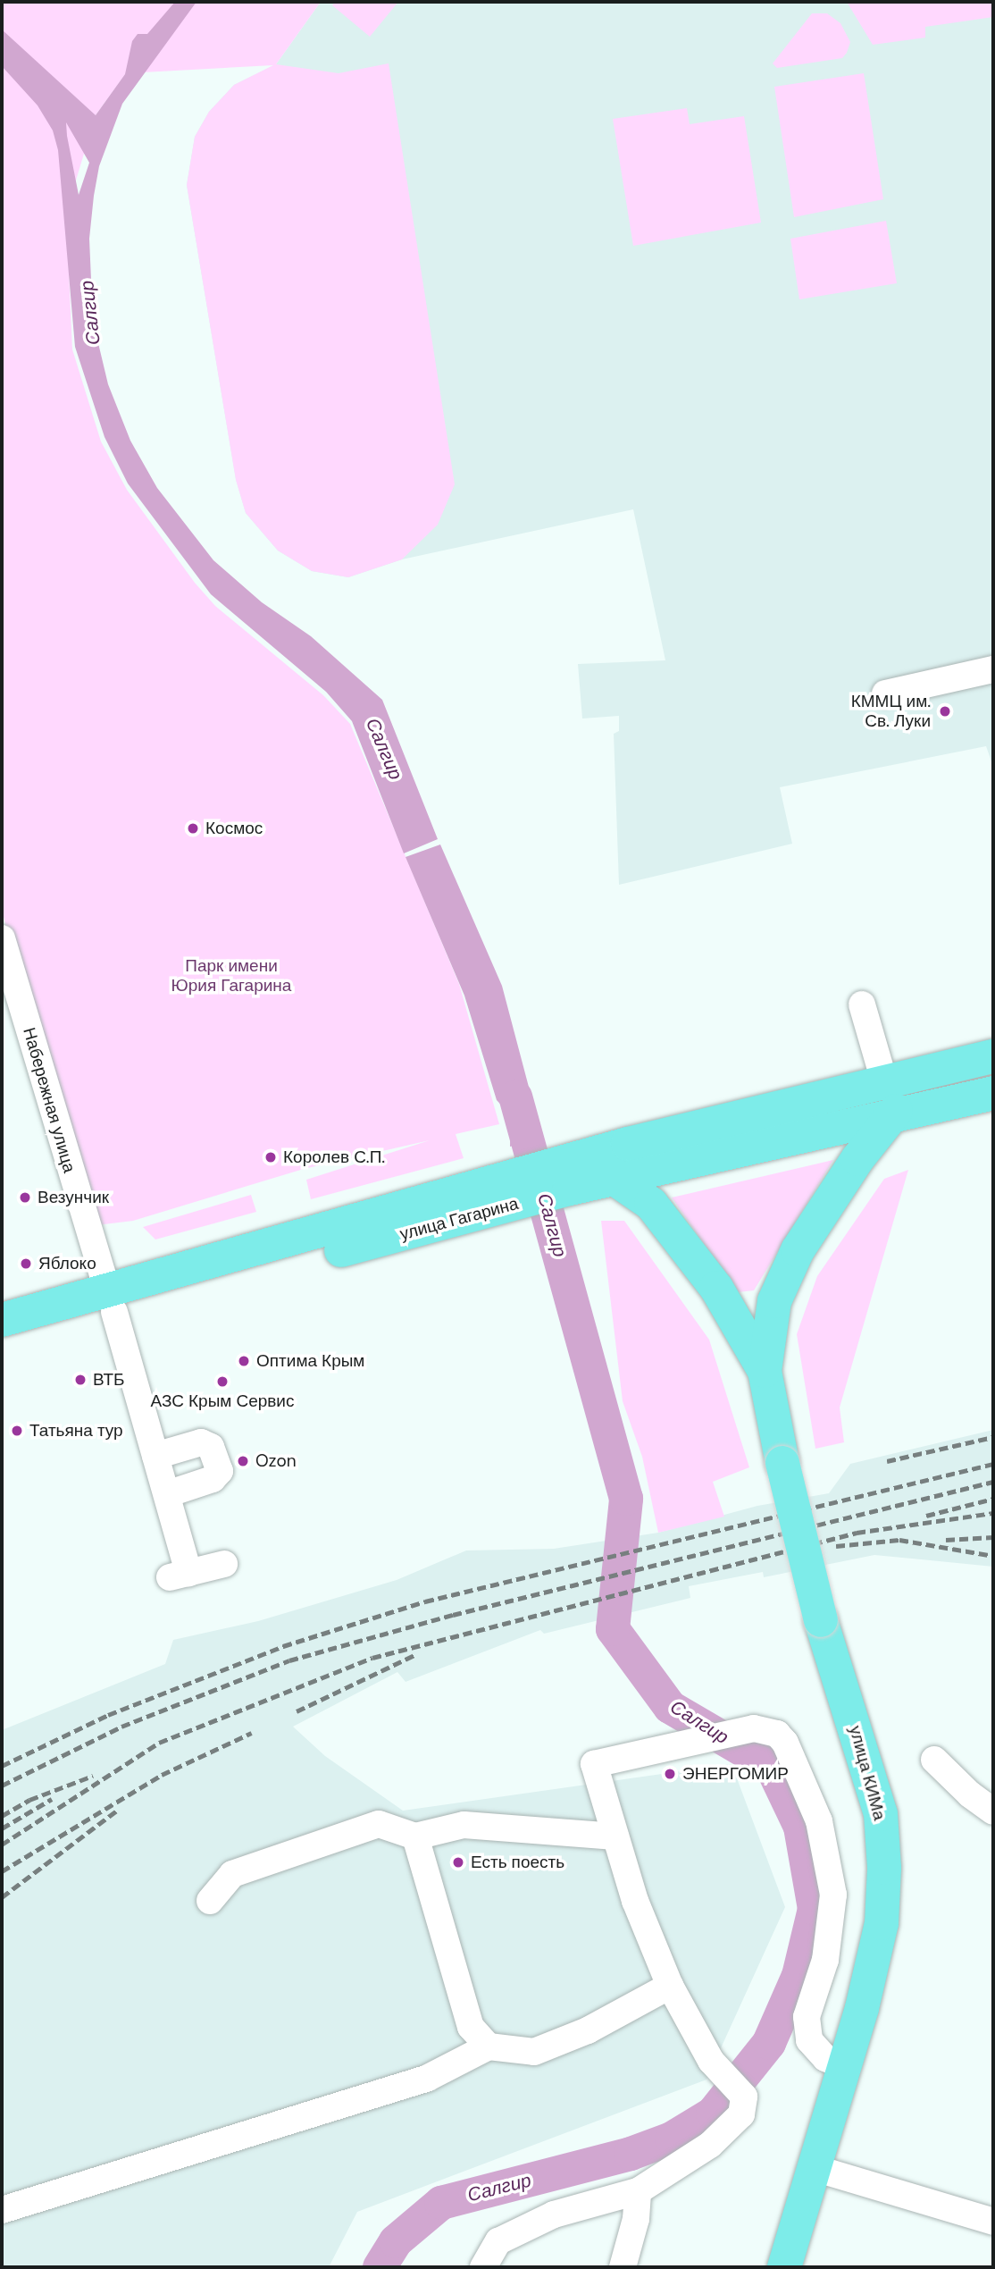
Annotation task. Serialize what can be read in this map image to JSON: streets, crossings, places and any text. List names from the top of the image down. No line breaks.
{"streets":{"main road":["улица Гагарина","улица КИМа"],"street":["Набережная улица"]},"crossings":[["Набережная улица","улица Гагарина"]],"water":["Салгир"],"parks":["Парк имени Юрия Гагарина"],"places":["КММЦ им. Св. Луки","Космос","Королев С.П.","Везунчик","Яблоко","Оптима Крым","ВТБ","АЗС Крым Сервис","Татьяна тур","Ozon","ЭНЕРГОМИР","Есть поесть"]}
